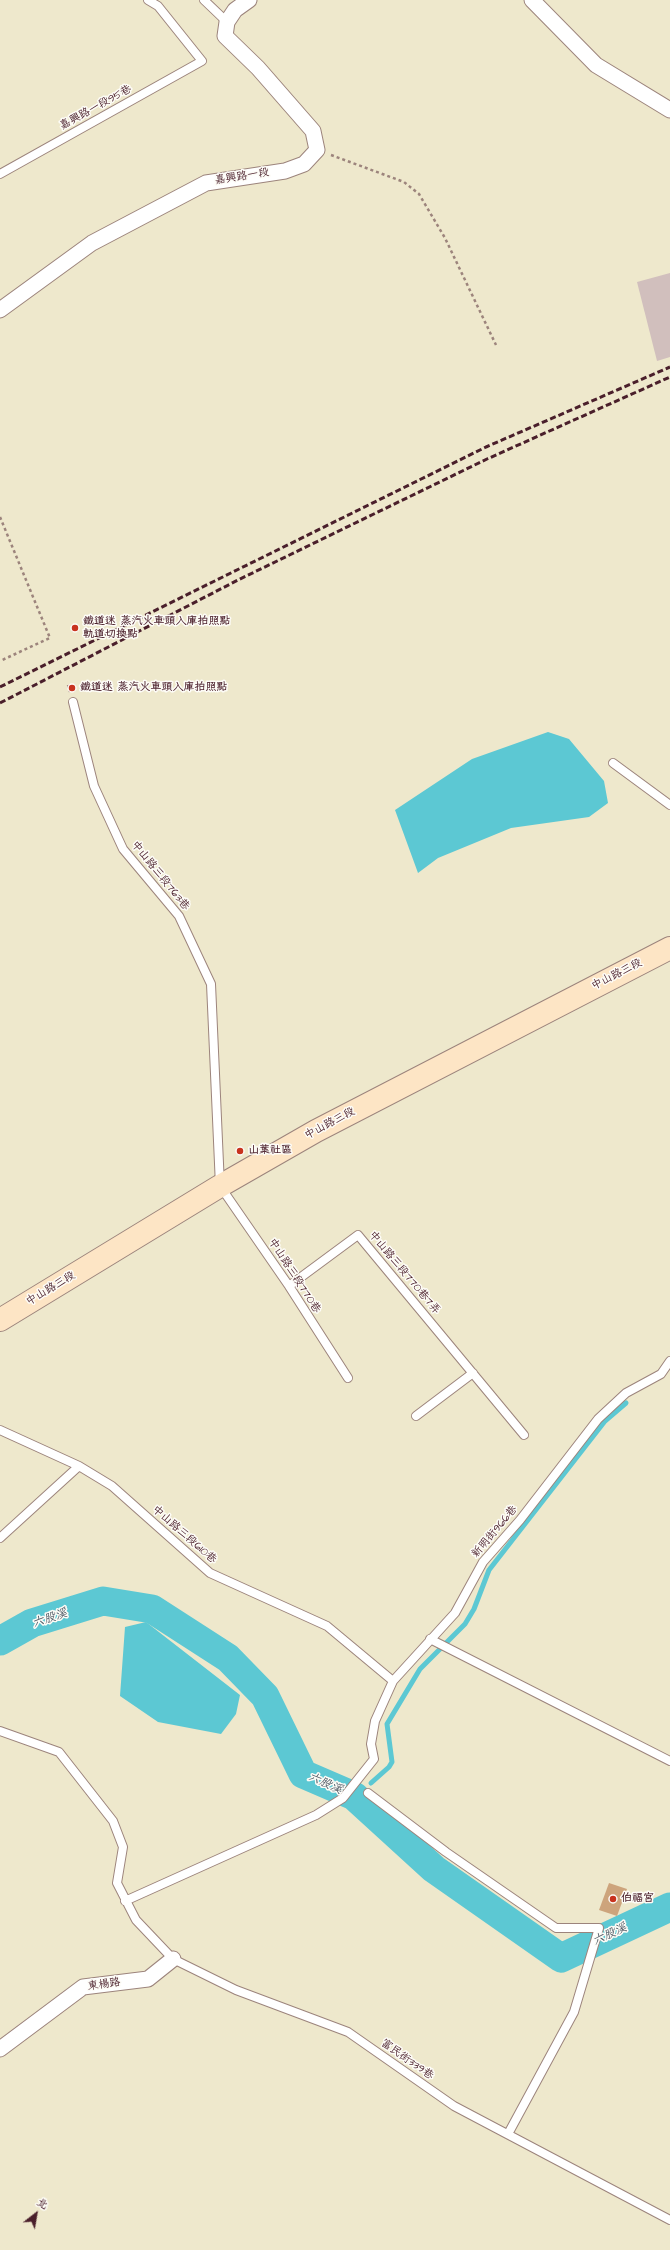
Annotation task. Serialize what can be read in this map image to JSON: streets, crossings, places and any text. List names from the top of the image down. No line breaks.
{"streets":{"street":["嘉興路一段","中山路三段","東楊路"],"lane":["嘉興路一段95巷","中山路三段763巷","中山路三段770巷7弄","中山路三段770巷","新明街966巷","中山路三段610巷","富民街339巷"]},"crossings":[["中山路三段763巷","中山路三段"],["中山路三段763巷","中山路三段770巷"],["中山路三段","中山路三段770巷"],["中山路三段770巷7弄","中山路三段770巷"],["新明街966巷","中山路三段610巷"],["新明街966巷","富民街339巷"],["東楊路","富民街339巷"]],"water":["六股溪"],"places":["鐵道迷 蒸汽火車頭入庫拍照點 軌道切換點","鐵道迷 蒸汽火車頭入庫拍照點","山葉社區","伯福宮"],"north":"top right"}
